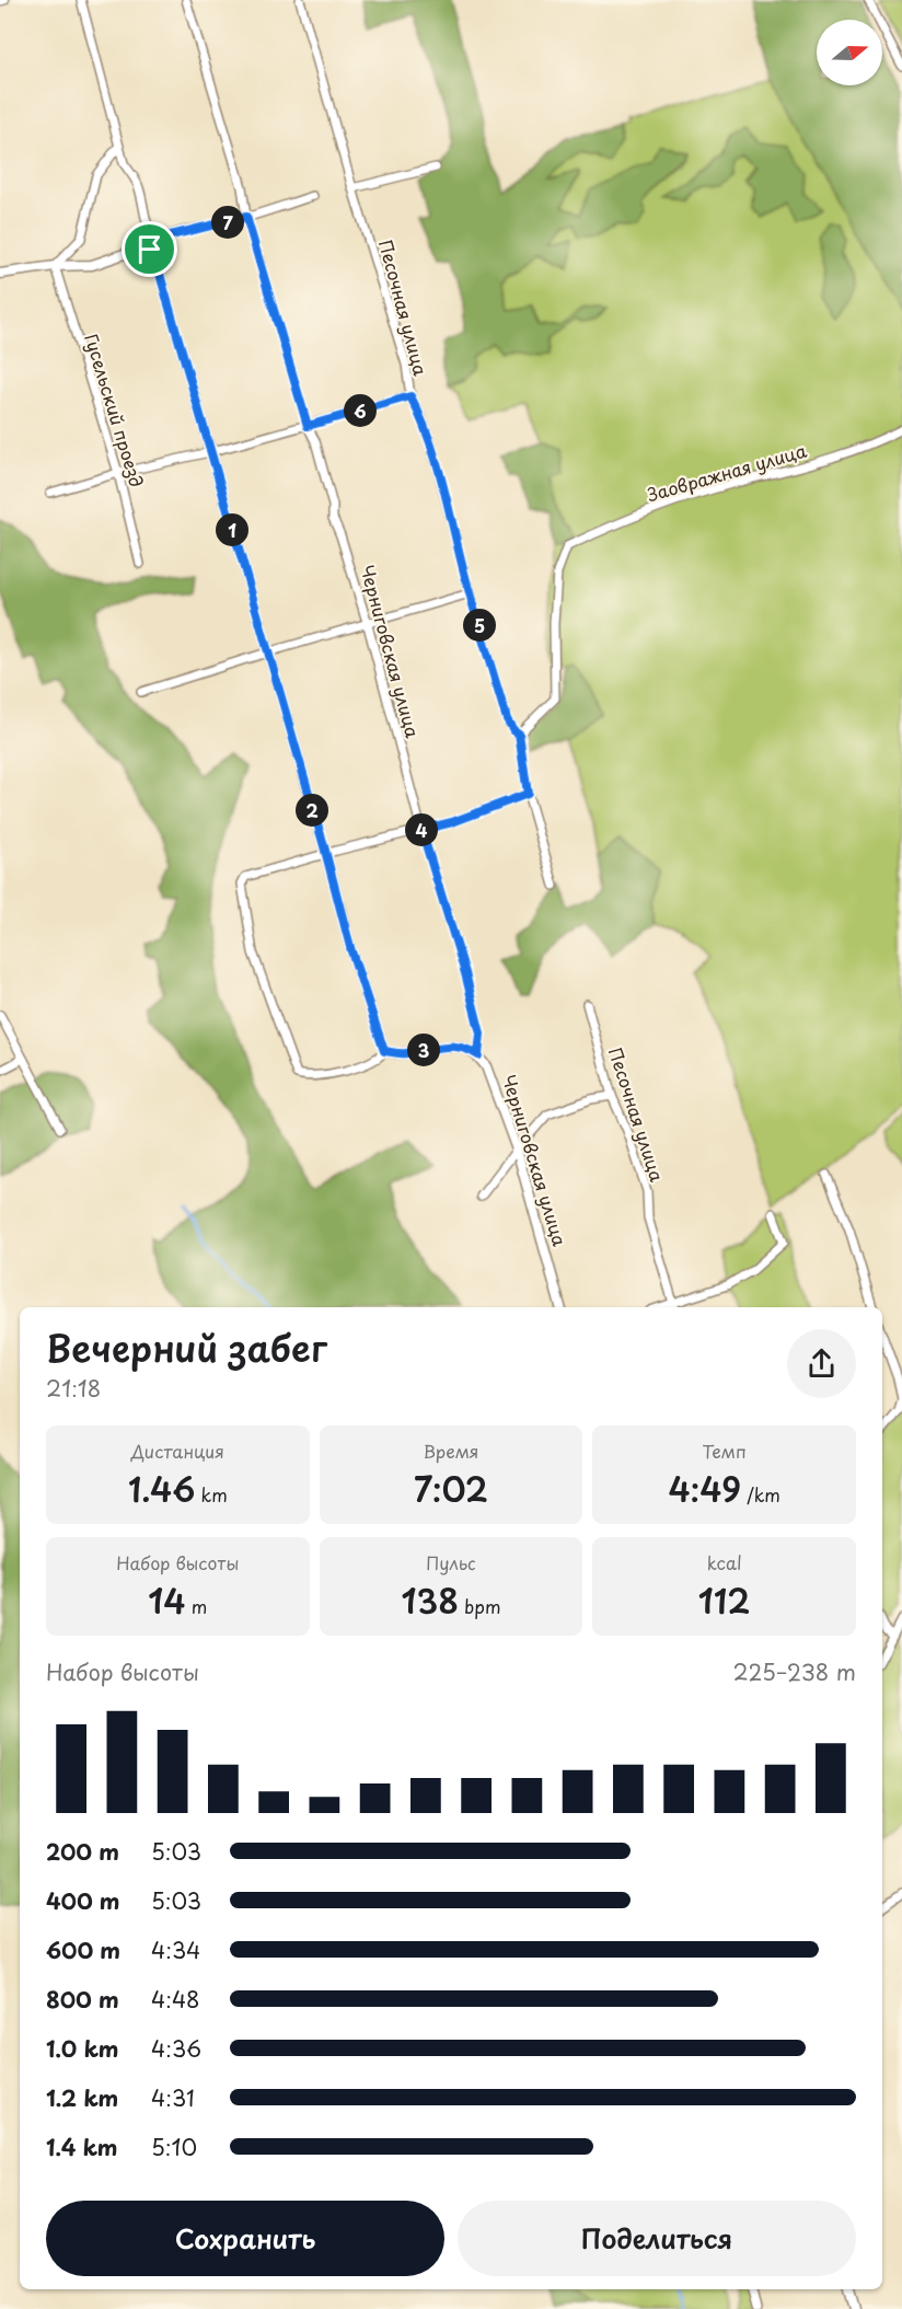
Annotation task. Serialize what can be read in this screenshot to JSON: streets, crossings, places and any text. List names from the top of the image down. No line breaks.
{"streets":{"street":["Песочная улица","Гусельский проезд","Заовражная улица","Черниговская улица"]},"crossings":[["Песочная улица","Заовражная улица"]],"north":"right","page":{"pins":["7","6","1","5","2","4","3"],"heading":["Вечерний забег","21:18"],"stats":[["Дистанция","1.46 km"],["Время","7:02"],["Темп","4:49 /km"],["Набор высоты","14 m"],["Пульс","138 bpm"],["kcal","112"]],"chart":["Набор высоты","225–238 m"],"list":[{"name":"200 m","note":"5:03"},{"name":"400 m","note":"5:03"},{"name":"600 m","note":"4:34"},{"name":"800 m","note":"4:48"},{"name":"1.0 km","note":"4:36"},{"name":"1.2 km","note":"4:31"},{"name":"1.4 km","note":"5:10"}],"buttons":["Сохранить","Поделиться"]}}
